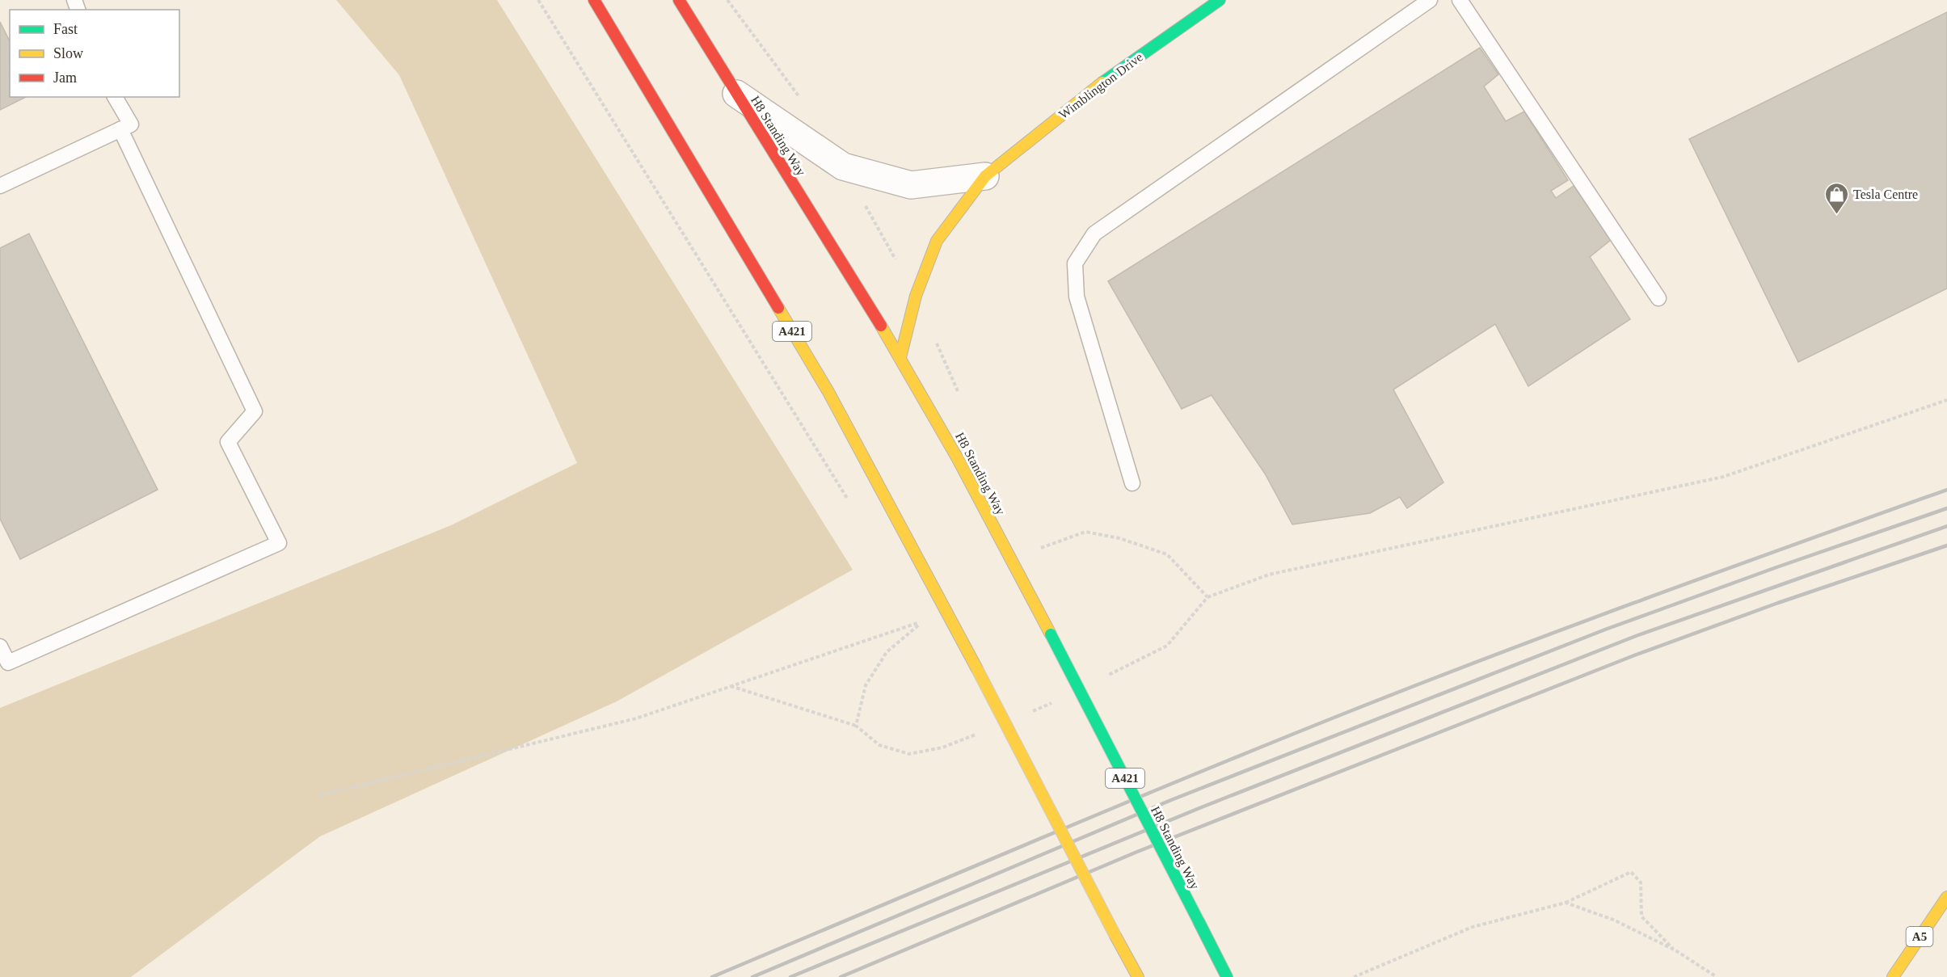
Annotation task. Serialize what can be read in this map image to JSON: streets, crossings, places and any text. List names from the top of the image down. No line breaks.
{"streets":{"main road":["Wimblington Drive","H8 Standing Way","A421","A5"]},"crossings":[["Wimblington Drive","H8 Standing Way"]],"places":{"shop":["Tesla Centre"]},"legend":["Fast","Slow","Jam"]}
